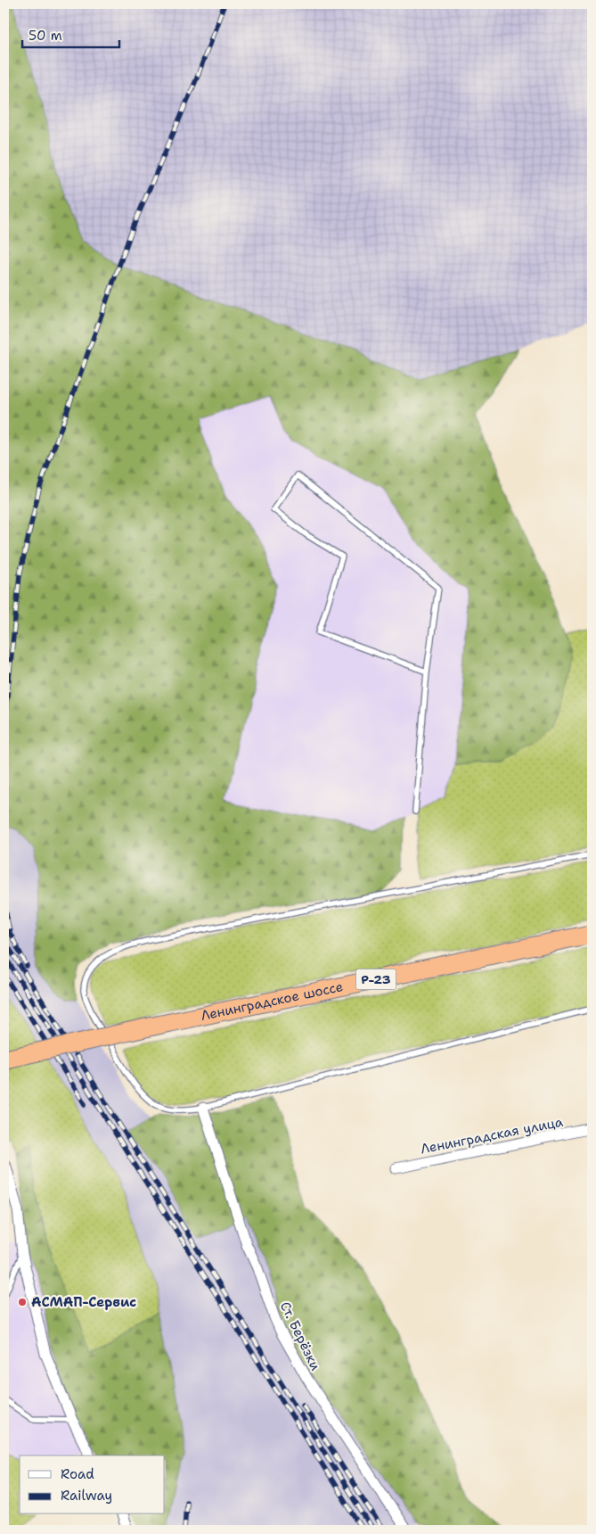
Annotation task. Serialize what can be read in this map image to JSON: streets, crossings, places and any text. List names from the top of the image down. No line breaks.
{"streets":{"highway":["Р-23","Ленинградское шоссе"],"street":["Ленинградская улица","Ст. Берёзки"]},"places":["АСМАП-Сервис"],"legend":["Road","Railway"],"scale_bar":"50 m"}
